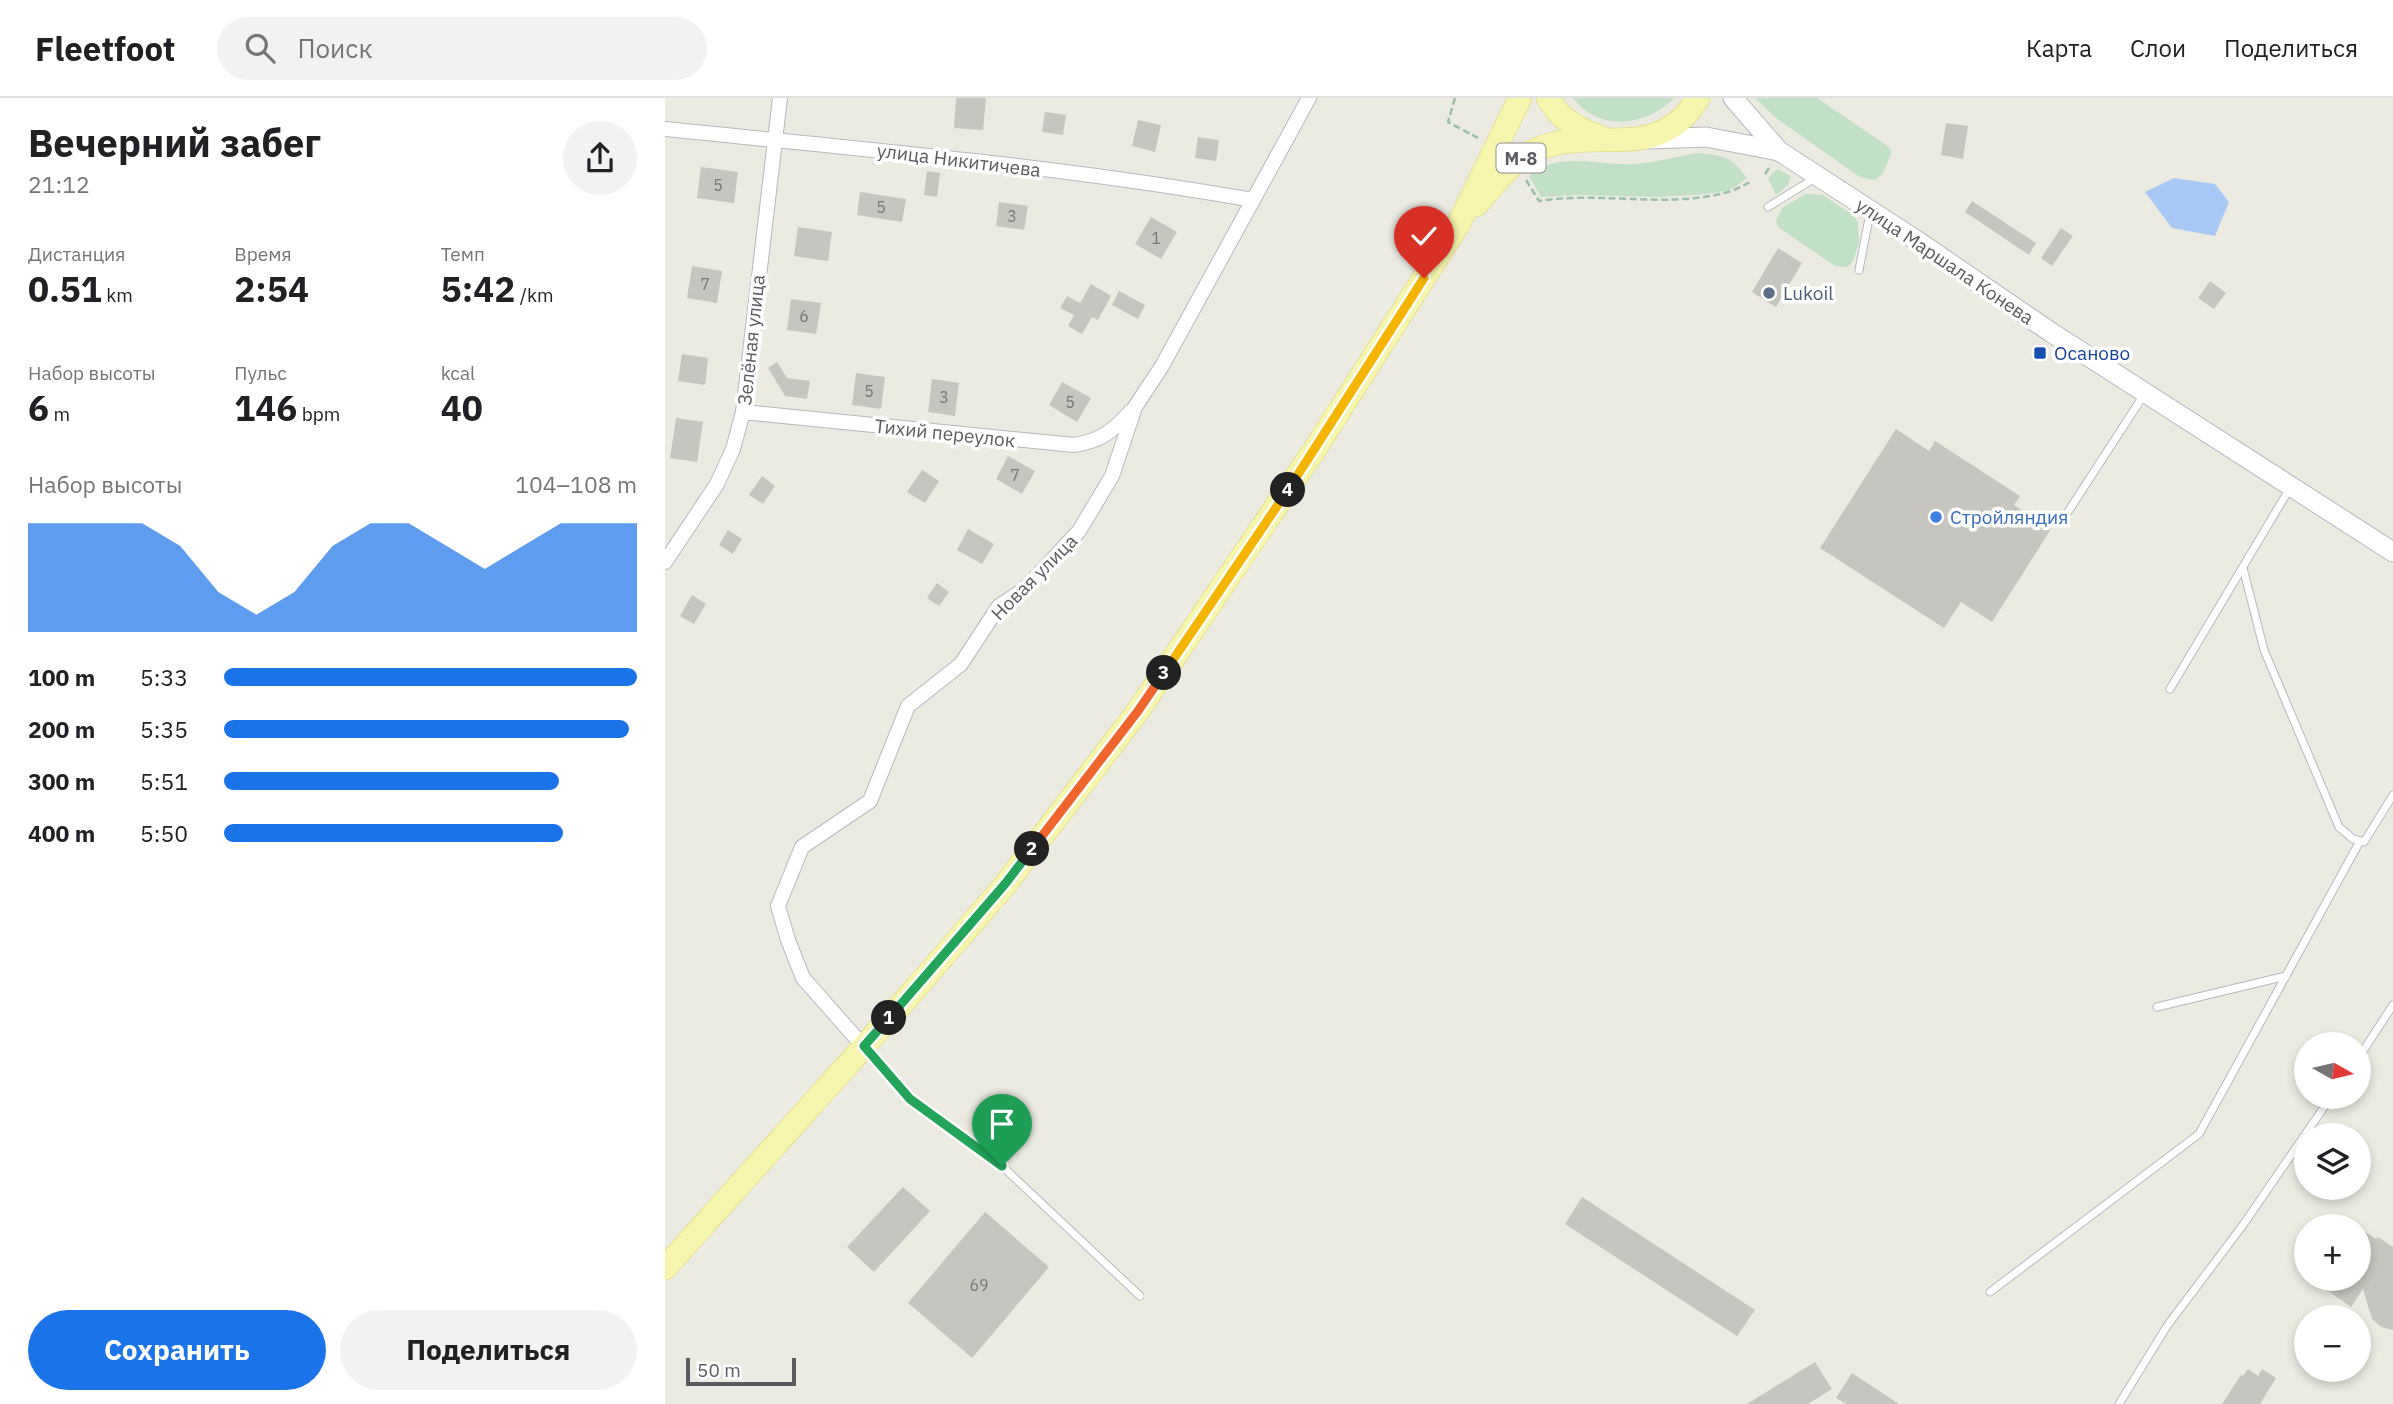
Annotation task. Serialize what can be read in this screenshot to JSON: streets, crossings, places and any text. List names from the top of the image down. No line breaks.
{"streets":{"main road":["М-8","улица Маршала Конева"],"street":["улица Никитичева","Зелёная улица","Тихий переулок","Новая улица"]},"crossings":[["М-8","Новая улица"],["улица Никитичева","Зелёная улица"],["улица Никитичева","Новая улица"],["Зелёная улица","Тихий переулок"],["Тихий переулок","Новая улица"]],"places":{"other":["Lukoil","Стройляндия"],"transit":["Осаново"]},"house_numbers":["5","5","3","1","7","6","5","3","5","7","69"],"scale_bar":"50 m","north":"right","page":{"header":"Fleetfoot","search":"Поиск","nav":["Карта","Слои","Поделиться"],"heading":["Вечерний забег","21:12"],"stats":[["Дистанция","0.51 km"],["Время","2:54"],["Темп","5:42 /km"],["Набор высоты","6 m"],["Пульс","146 bpm"],["kcal","40"]],"chart":["Набор высоты","104–108 m"],"pins":["4","3","2","1"],"list":[{"name":"100 m","note":"5:33"},{"name":"200 m","note":"5:35"},{"name":"300 m","note":"5:51"},{"name":"400 m","note":"5:50"}],"map_buttons":["+","−"],"buttons":["Сохранить","Поделиться"],"scale":"50 m"}}
